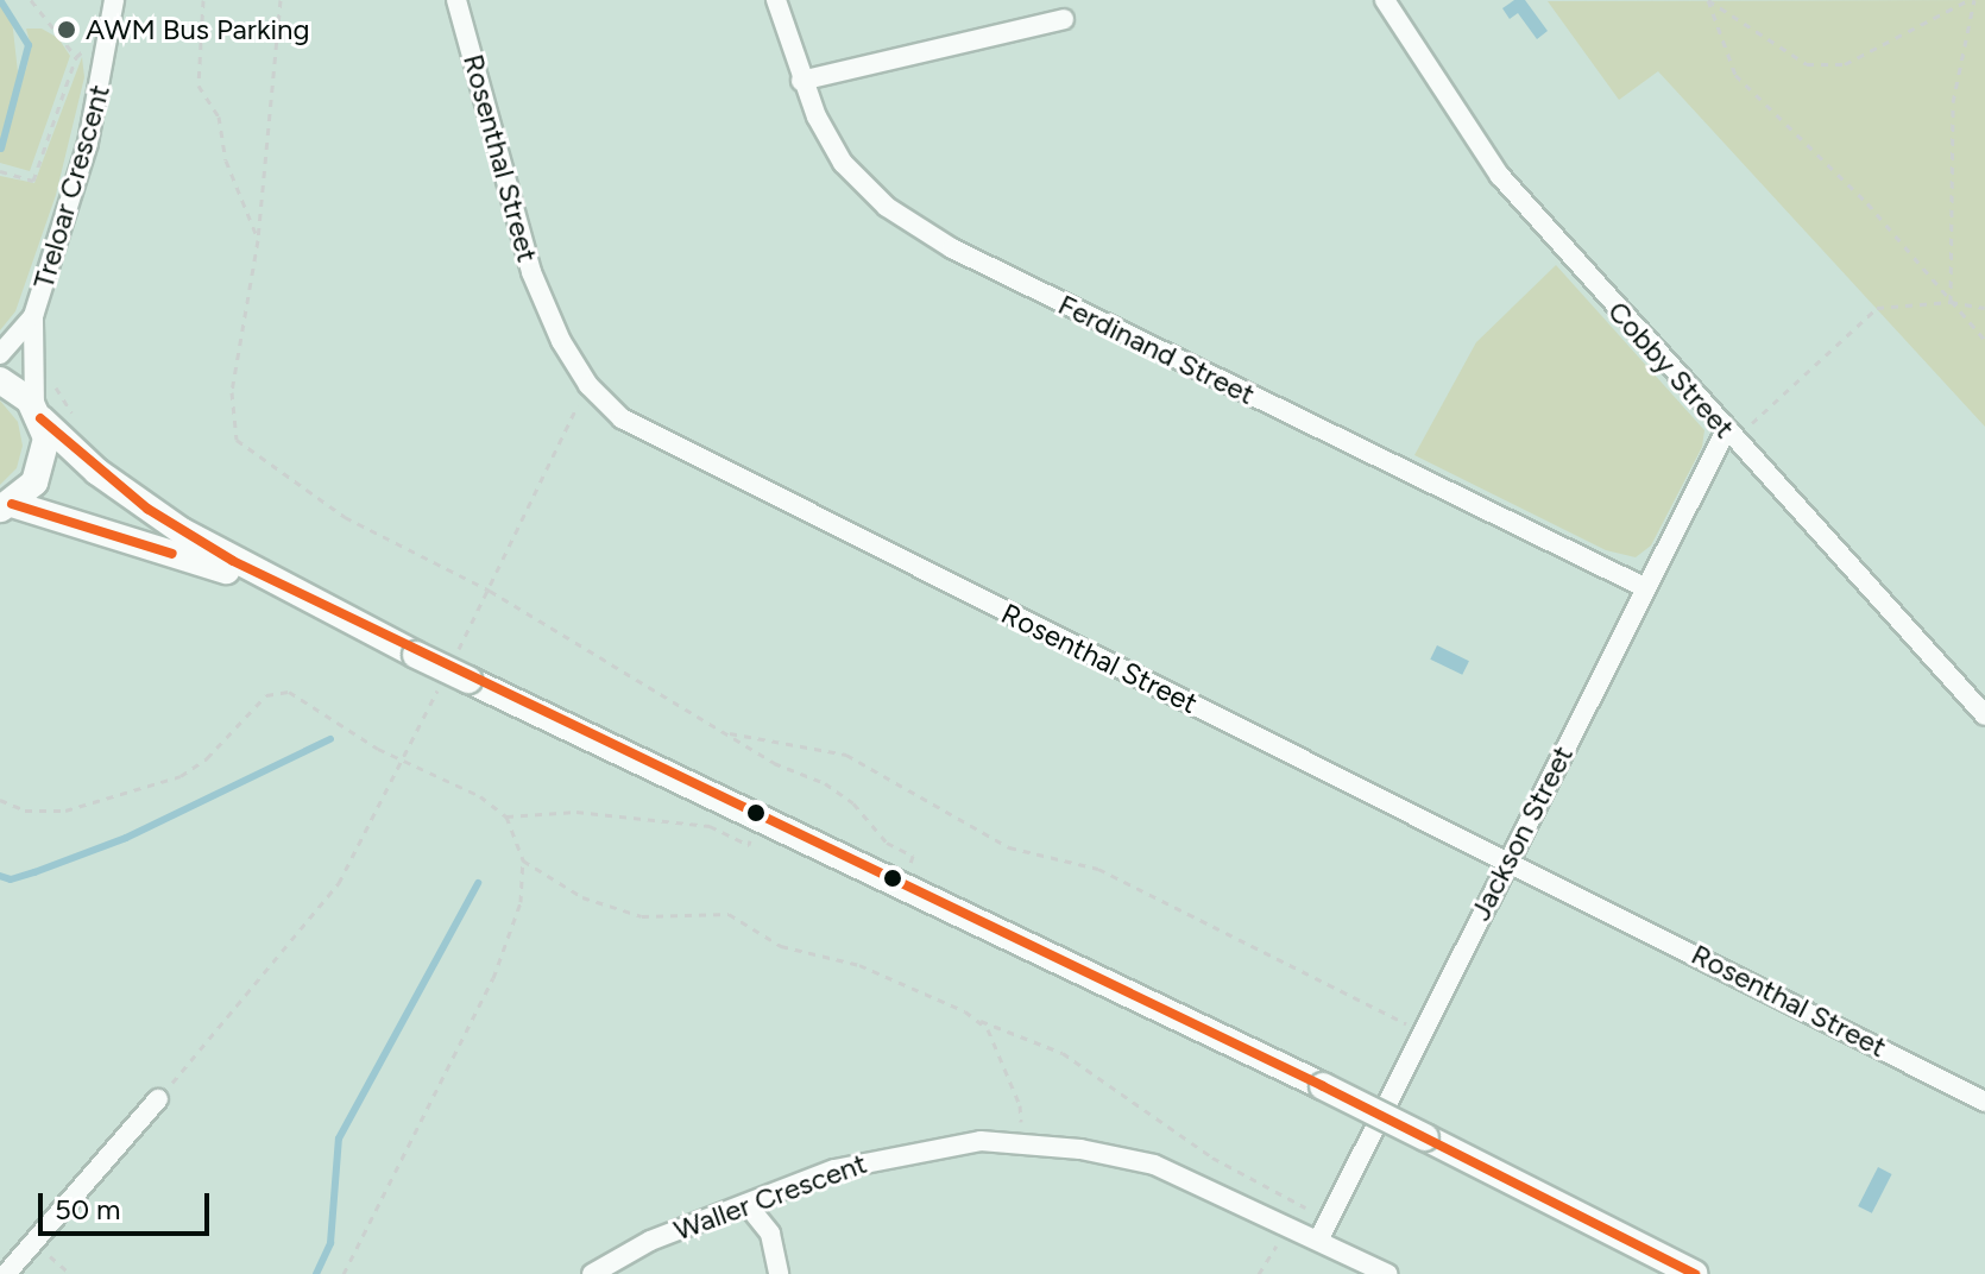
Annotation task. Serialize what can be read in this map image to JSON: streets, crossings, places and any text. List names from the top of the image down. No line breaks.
{"streets":{"street":["Rosenthal Street","Treloar Crescent","Ferdinand Street","Cobby Street","Jackson Street","Waller Crescent"]},"crossings":[["Rosenthal Street","Jackson Street"],["Ferdinand Street","Jackson Street"],["Cobby Street","Jackson Street"],["Jackson Street","Waller Crescent"]],"places":["AWM Bus Parking"],"scale_bar":"50 m"}
